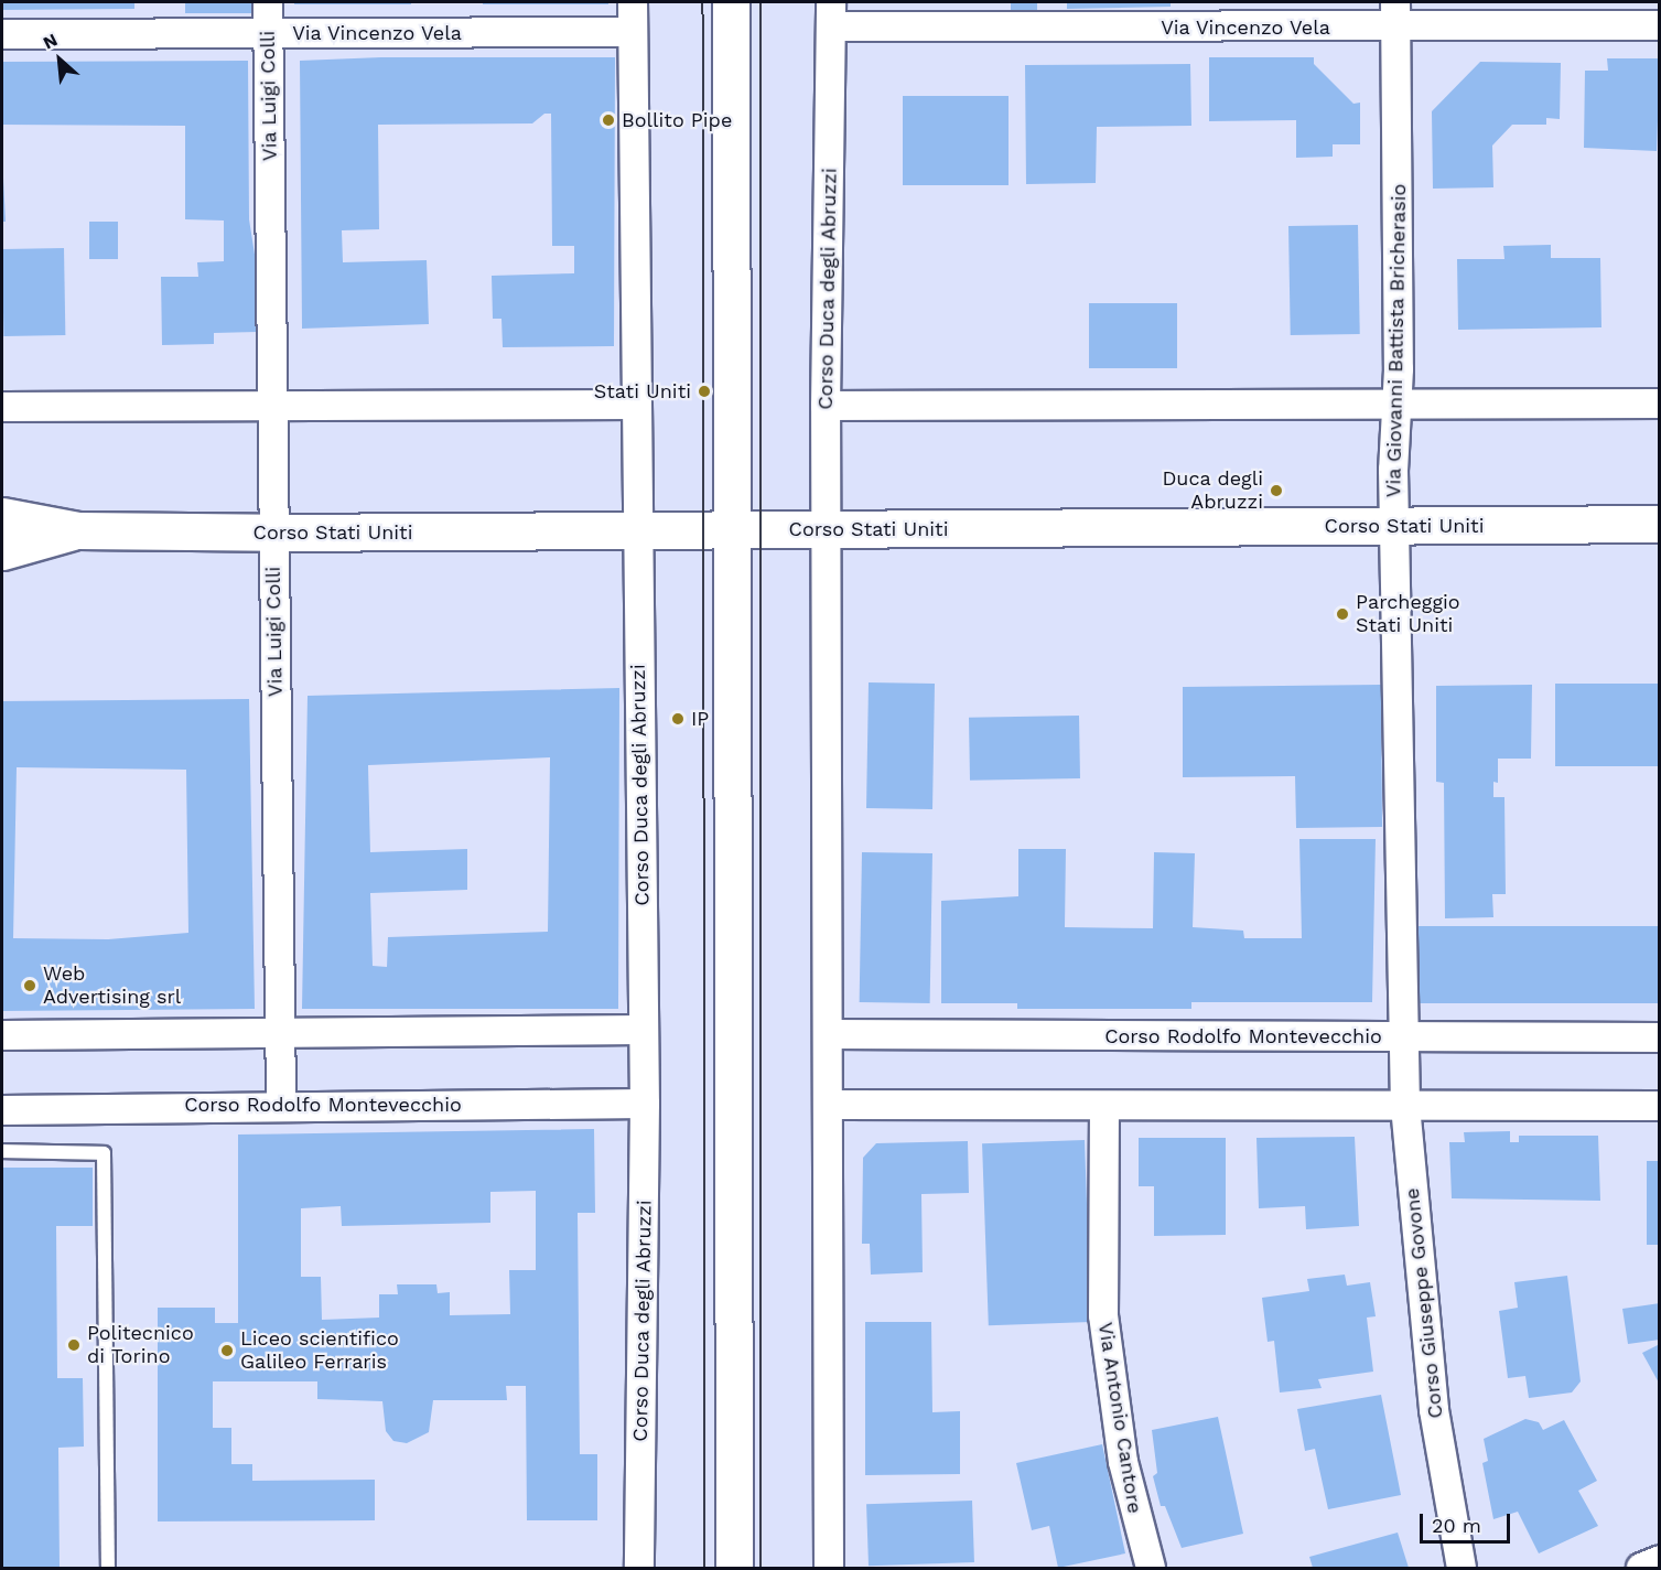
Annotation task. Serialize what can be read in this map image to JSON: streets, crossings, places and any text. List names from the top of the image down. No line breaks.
{"streets":{"main road":["Corso Stati Uniti"],"street":["Via Vincenzo Vela","Via Luigi Colli","Corso Duca degli Abruzzi","Via Giovanni Battista Bricherasio","Corso Rodolfo Montevecchio","Corso Giuseppe Govone","Via Antonio Cantore"]},"crossings":[["Via Vincenzo Vela","Via Luigi Colli"],["Via Vincenzo Vela","Corso Duca degli Abruzzi"],["Via Vincenzo Vela","Via Giovanni Battista Bricherasio"],["Via Luigi Colli","Corso Stati Uniti"],["Via Luigi Colli","Corso Rodolfo Montevecchio"],["Corso Duca degli Abruzzi","Corso Stati Uniti"],["Corso Duca degli Abruzzi","Corso Rodolfo Montevecchio"],["Via Giovanni Battista Bricherasio","Corso Stati Uniti"],["Via Giovanni Battista Bricherasio","Corso Rodolfo Montevecchio"],["Via Giovanni Battista Bricherasio","Corso Giuseppe Govone"],["Corso Rodolfo Montevecchio","Corso Giuseppe Govone"]],"places":["Bollito Pipe","Stati Uniti","Duca degli Abruzzi","Parcheggio Stati Uniti","IP","Web Advertising srl","Politecnico di Torino","Liceo scientifico Galileo Ferraris"],"scale_bar":"20 m","north":"top left"}
